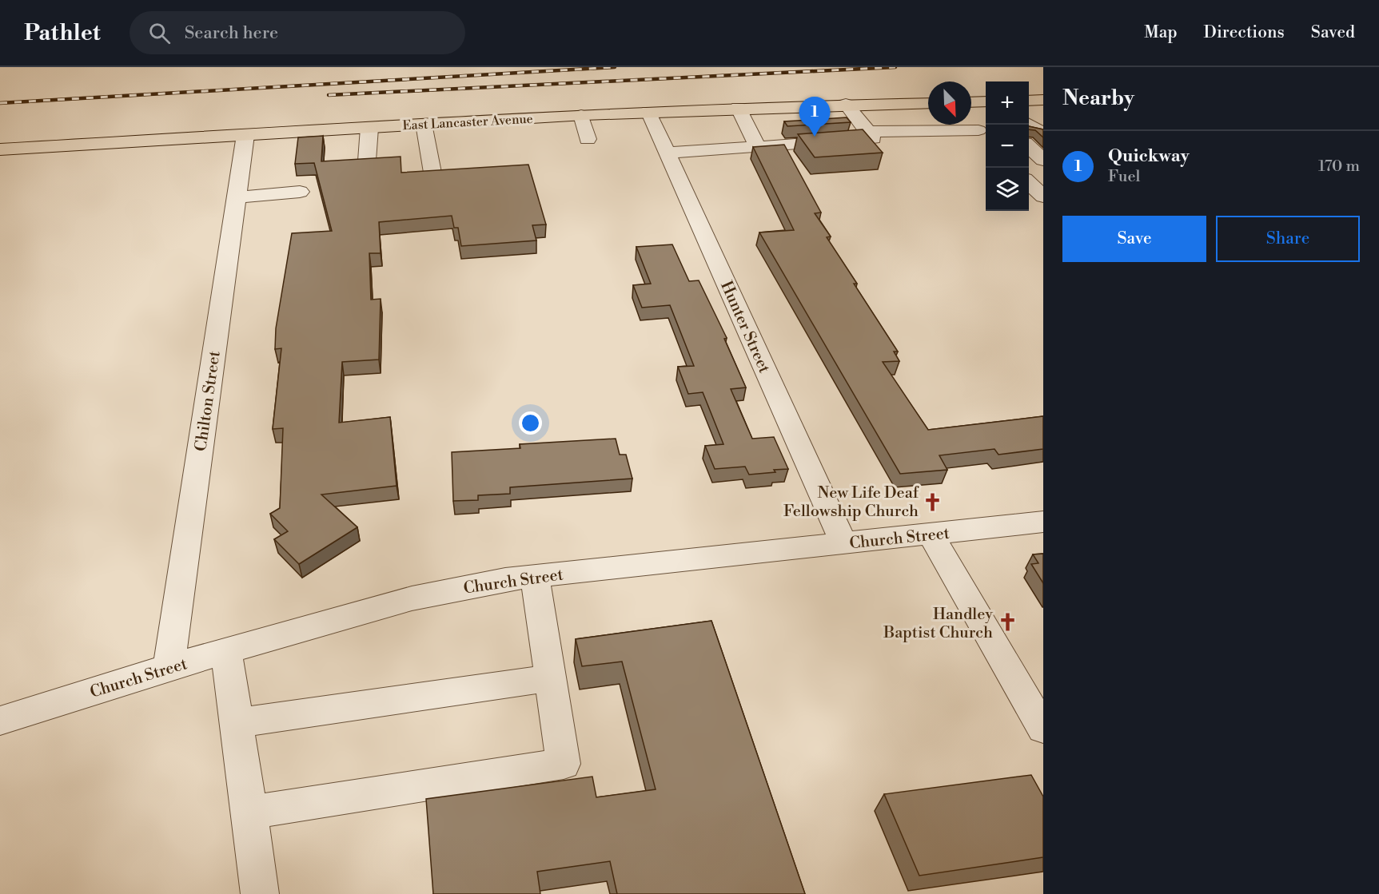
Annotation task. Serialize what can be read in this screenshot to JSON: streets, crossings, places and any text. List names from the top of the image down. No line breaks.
{"streets":{"main road":["East Lancaster Avenue"],"street":["Hunter Street","Chilton Street","Church Street"]},"crossings":[["East Lancaster Avenue","Hunter Street"],["East Lancaster Avenue","Chilton Street"],["Hunter Street","Church Street"],["Chilton Street","Church Street"]],"places":{"church":["New Life Deaf Fellowship Church","Handley Baptist Church"]},"north":"bottom right","page":{"header":"Pathlet","search":"Search here","nav":["Map","Directions","Saved"],"heading":"Nearby","map_buttons":["+","−"],"pins":"1","list":[{"mark":"1","name":"Quickway","note":"Fuel","value":"170 m"}],"buttons":["Save","Share"]}}
